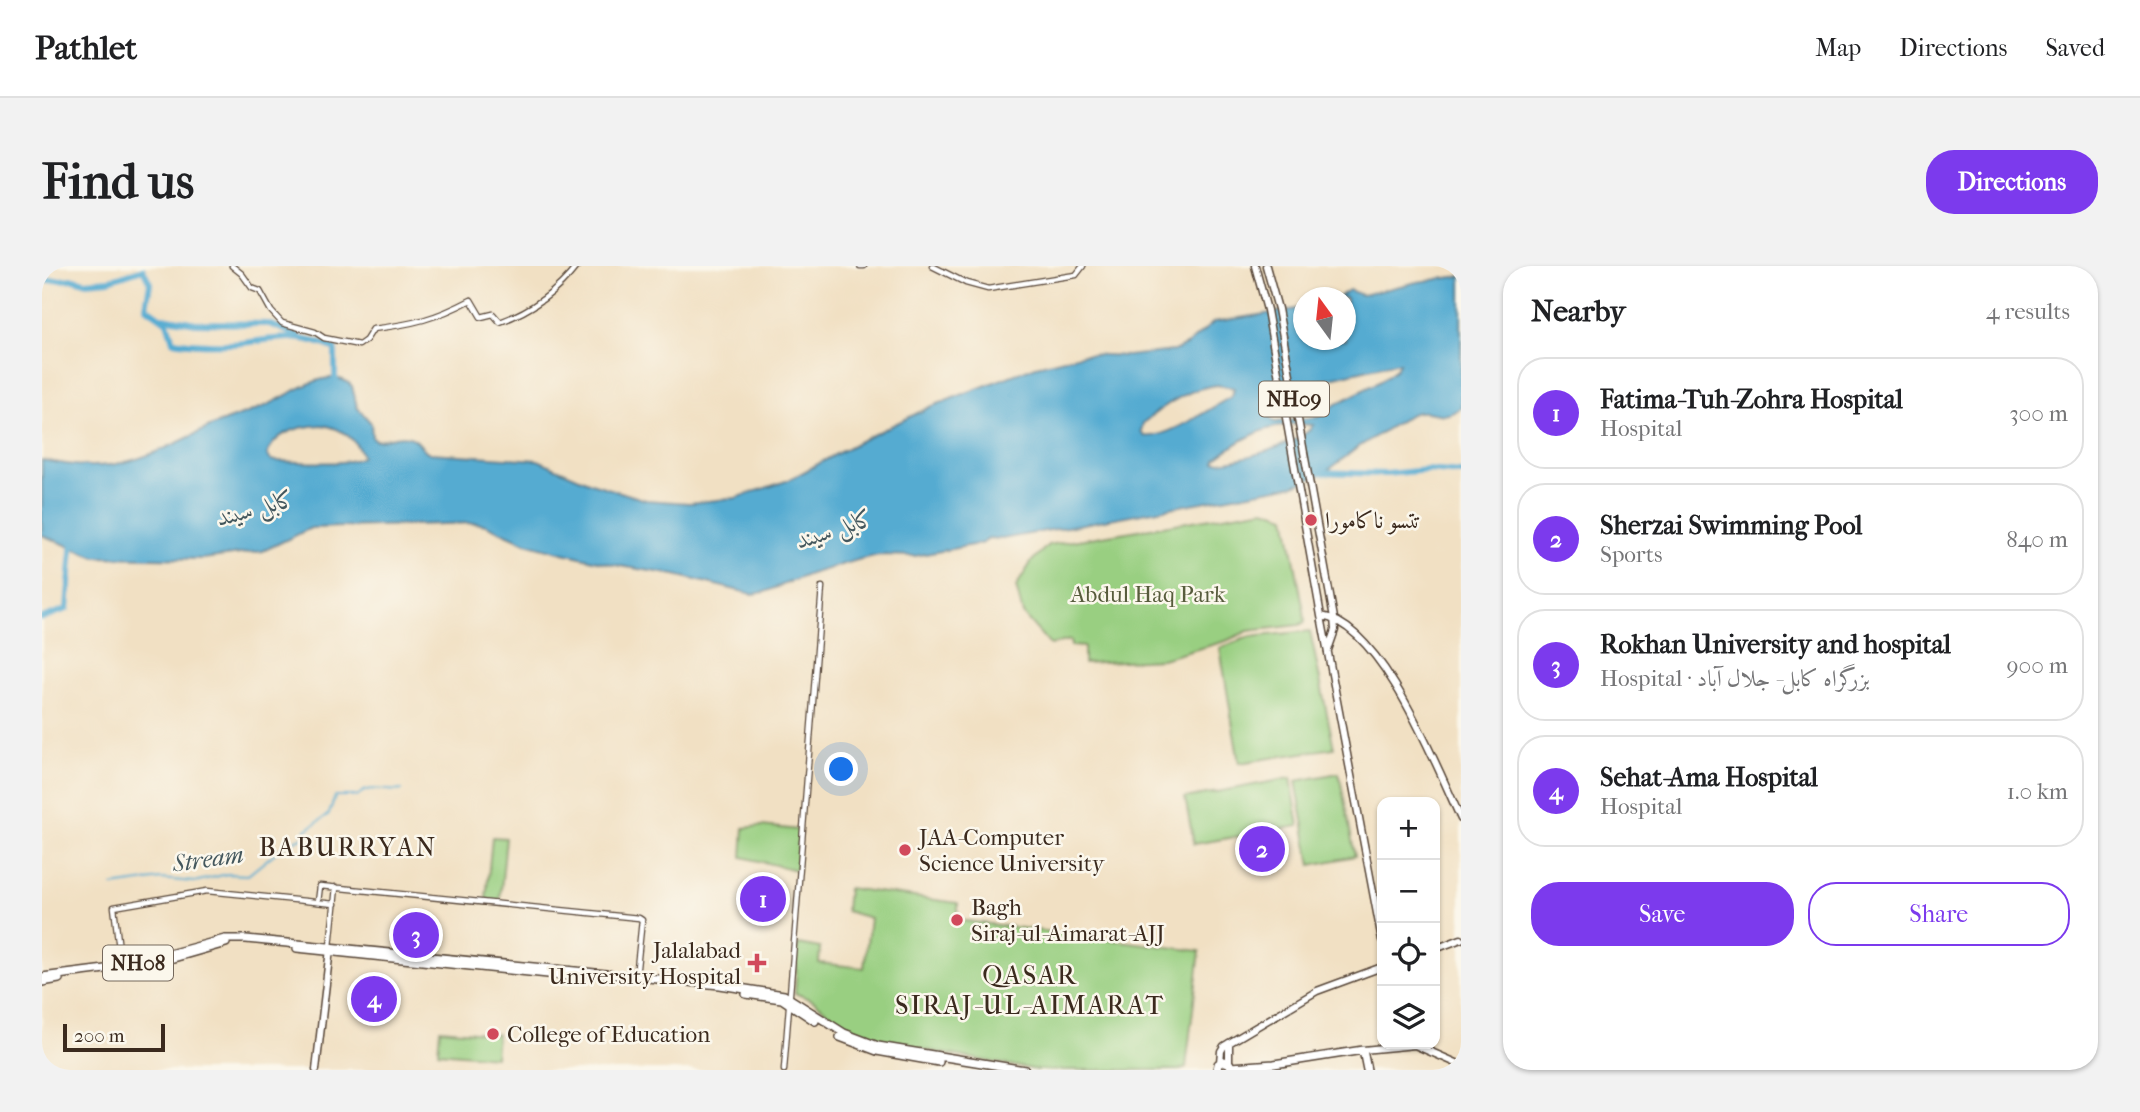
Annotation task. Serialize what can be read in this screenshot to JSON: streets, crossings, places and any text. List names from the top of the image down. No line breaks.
{"streets":{"highway":["NH08"],"main road":["NH09"]},"districts":["BABURRYAN","QASAR SIRAJ-UL-AIMARAT"],"water":["کابل سيند","Stream"],"parks":["Abdul Haq Park"],"places":{"other":["تتسو ناکامورا","JAA-Computer Science University","Bagh Siraj-ul-Aimarat-AJJ","College of Education"],"health":["Jalalabad University Hospital"]},"scale_bar":"200 m","north":"top","page":{"header":"Pathlet","nav":["Map","Directions","Saved"],"buttons":["Directions",["Save","Share"]],"title":"Find us","heading":["Nearby","4 results"],"list":[{"mark":"1","name":"Fatima-Tuh-Zohra Hospital","note":"Hospital","value":"300 m"},{"mark":"2","name":"Sherzai Swimming Pool","note":"Sports","value":"840 m"},{"mark":"3","name":"Rokhan University and hospital","note":"Hospital · بزرگراه کابل- جلال آباد","value":"900 m"},{"mark":"4","name":"Sehat-Ama Hospital","note":"Hospital","value":"1.0 km"}],"map_buttons":["+","−"],"pins":["2","1","3","4"],"scale":"200 m"}}
